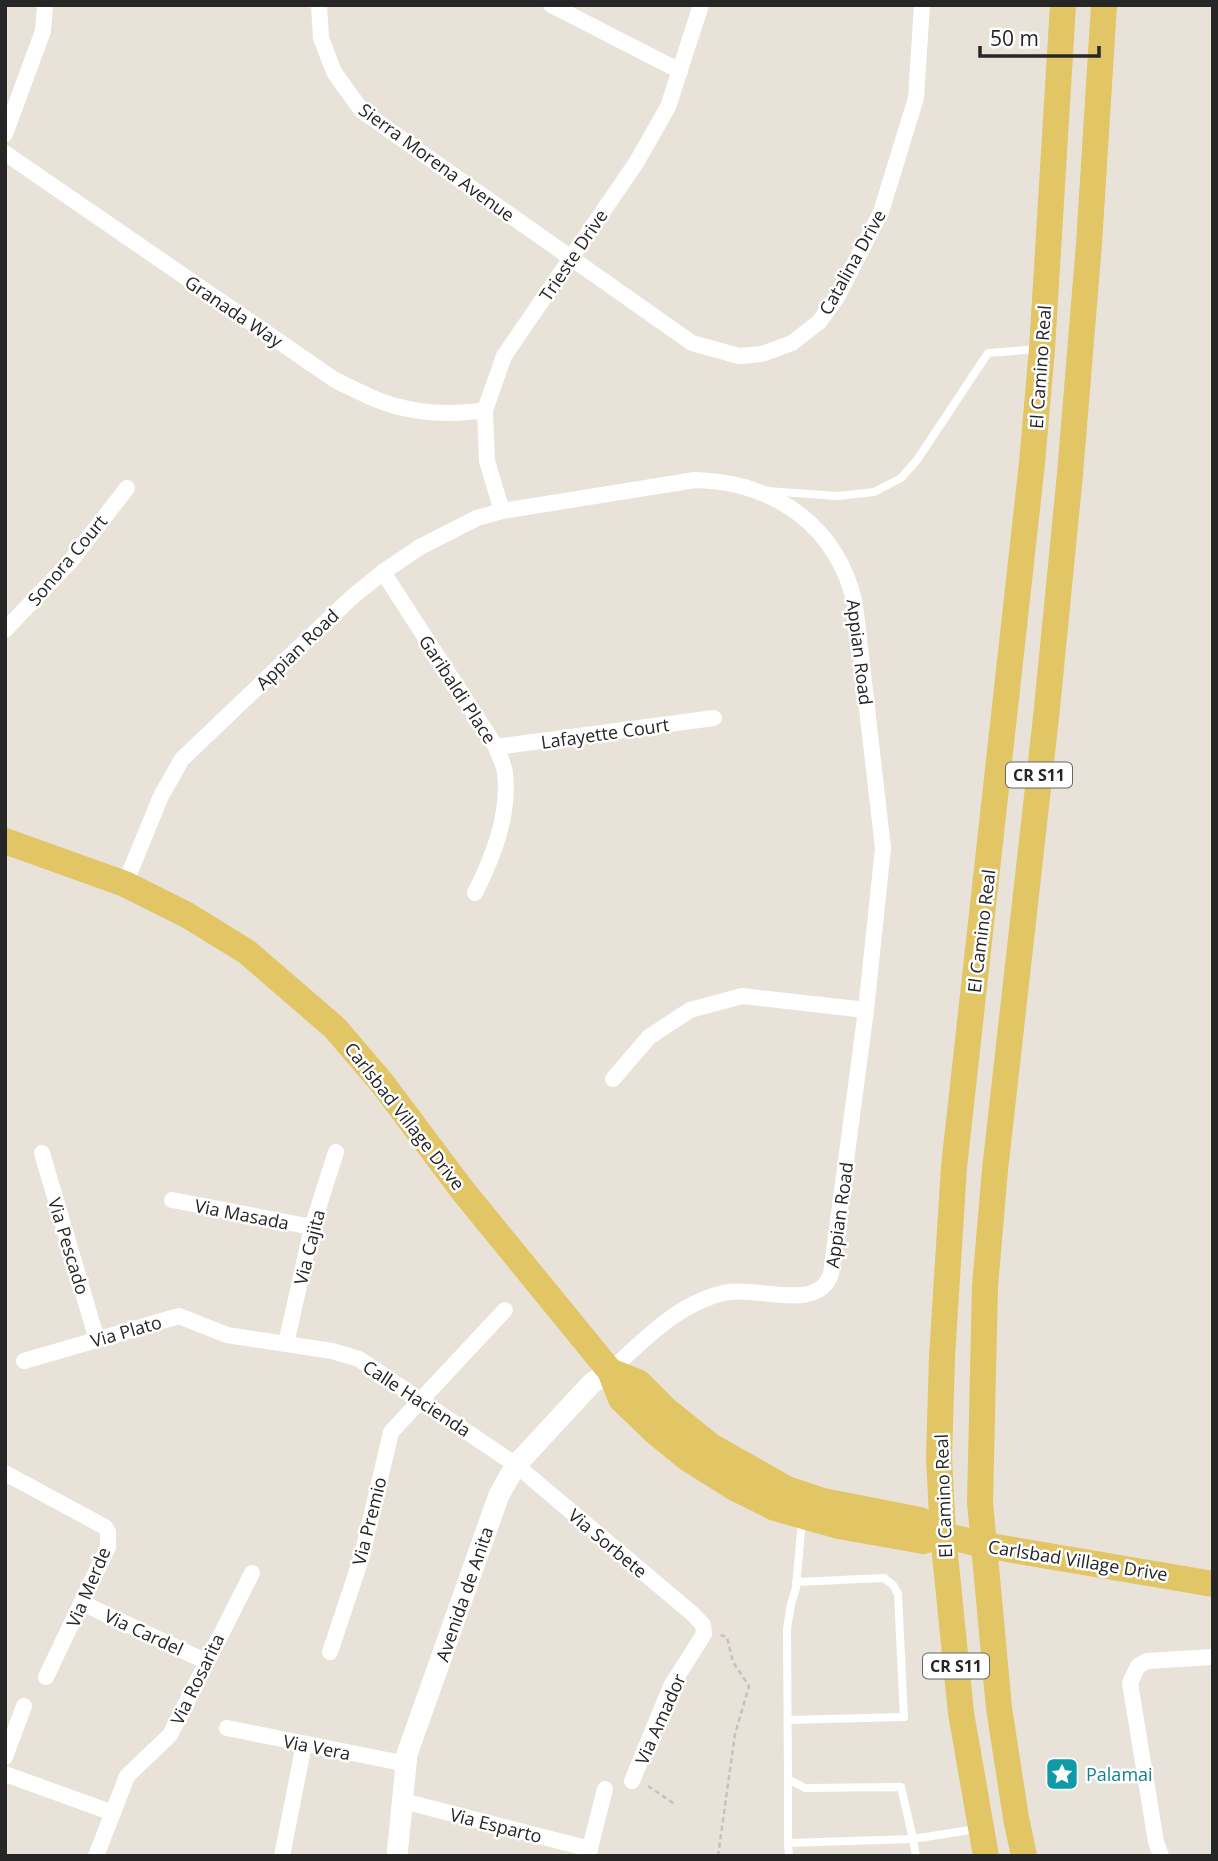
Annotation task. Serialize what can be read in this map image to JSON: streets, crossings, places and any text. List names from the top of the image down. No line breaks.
{"streets":{"main road":["El Camino Real","CR S11","Carlsbad Village Drive"],"street":["Sierra Morena Avenue","Trieste Drive","Catalina Drive","Granada Way","Sonora Court","Appian Road","Garibaldi Place","Lafayette Court","Via Masada","Via Pescado","Via Cajita","Via Plato","Calle Hacienda","Via Premio","Via Sorbete","Via Merde","Avenida de Anita","Via Cardel","Via Rosarita","Via Amador","Via Vera","Via Esparto"]},"crossings":[["Sierra Morena Avenue","Trieste Drive"],["Sierra Morena Avenue","Catalina Drive"],["Trieste Drive","Catalina Drive"],["Trieste Drive","Granada Way"],["Trieste Drive","Appian Road"],["El Camino Real","Carlsbad Village Drive"],["Appian Road","Garibaldi Place"],["Appian Road","Carlsbad Village Drive"],["Appian Road","Avenida de Anita"],["Garibaldi Place","Lafayette Court"],["Carlsbad Village Drive","Avenida de Anita"],["Via Masada","Via Cajita"],["Via Pescado","Via Plato"],["Via Cajita","Calle Hacienda"],["Via Plato","Calle Hacienda"],["Calle Hacienda","Via Premio"],["Calle Hacienda","Via Sorbete"],["Calle Hacienda","Avenida de Anita"],["Via Sorbete","Avenida de Anita"],["Via Sorbete","Via Amador"],["Via Merde","Via Cardel"],["Avenida de Anita","Via Vera"],["Avenida de Anita","Via Esparto"],["Via Cardel","Via Rosarita"]],"places":{"place":["Palamai"]},"scale_bar":"50 m"}
